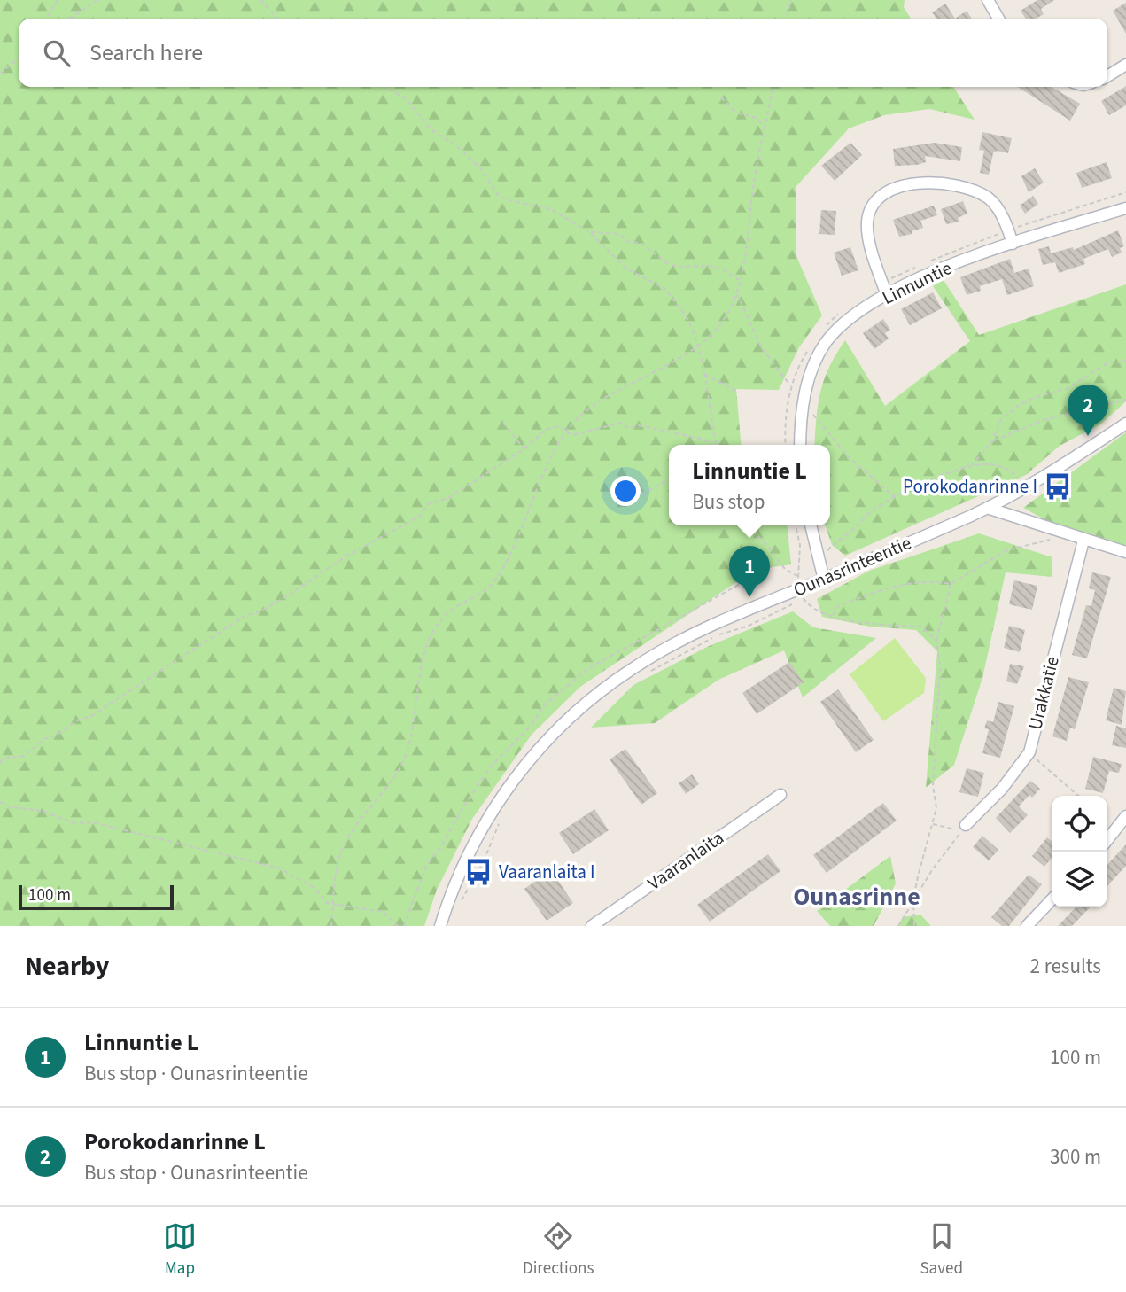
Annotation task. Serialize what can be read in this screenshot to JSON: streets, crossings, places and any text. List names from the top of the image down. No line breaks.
{"streets":{"street":["Linnuntie","Ounasrinteentie","Urakkatie","Vaaranlaita"]},"districts":["Ounasrinne"],"places":{"bus stop":["Porokodanrinne I","Vaaranlaita I"]},"scale_bar":"100 m","page":{"search":"Search here","pins":["2","1"],"popup":["Linnuntie L","Bus stop"],"scale":"100 m","heading":["Nearby","2 results"],"list":[{"mark":"1","name":"Linnuntie L","note":"Bus stop · Ounasrinteentie","value":"100 m"},{"mark":"2","name":"Porokodanrinne L","note":"Bus stop · Ounasrinteentie","value":"300 m"}],"nav":["Map","Directions","Saved"]}}
